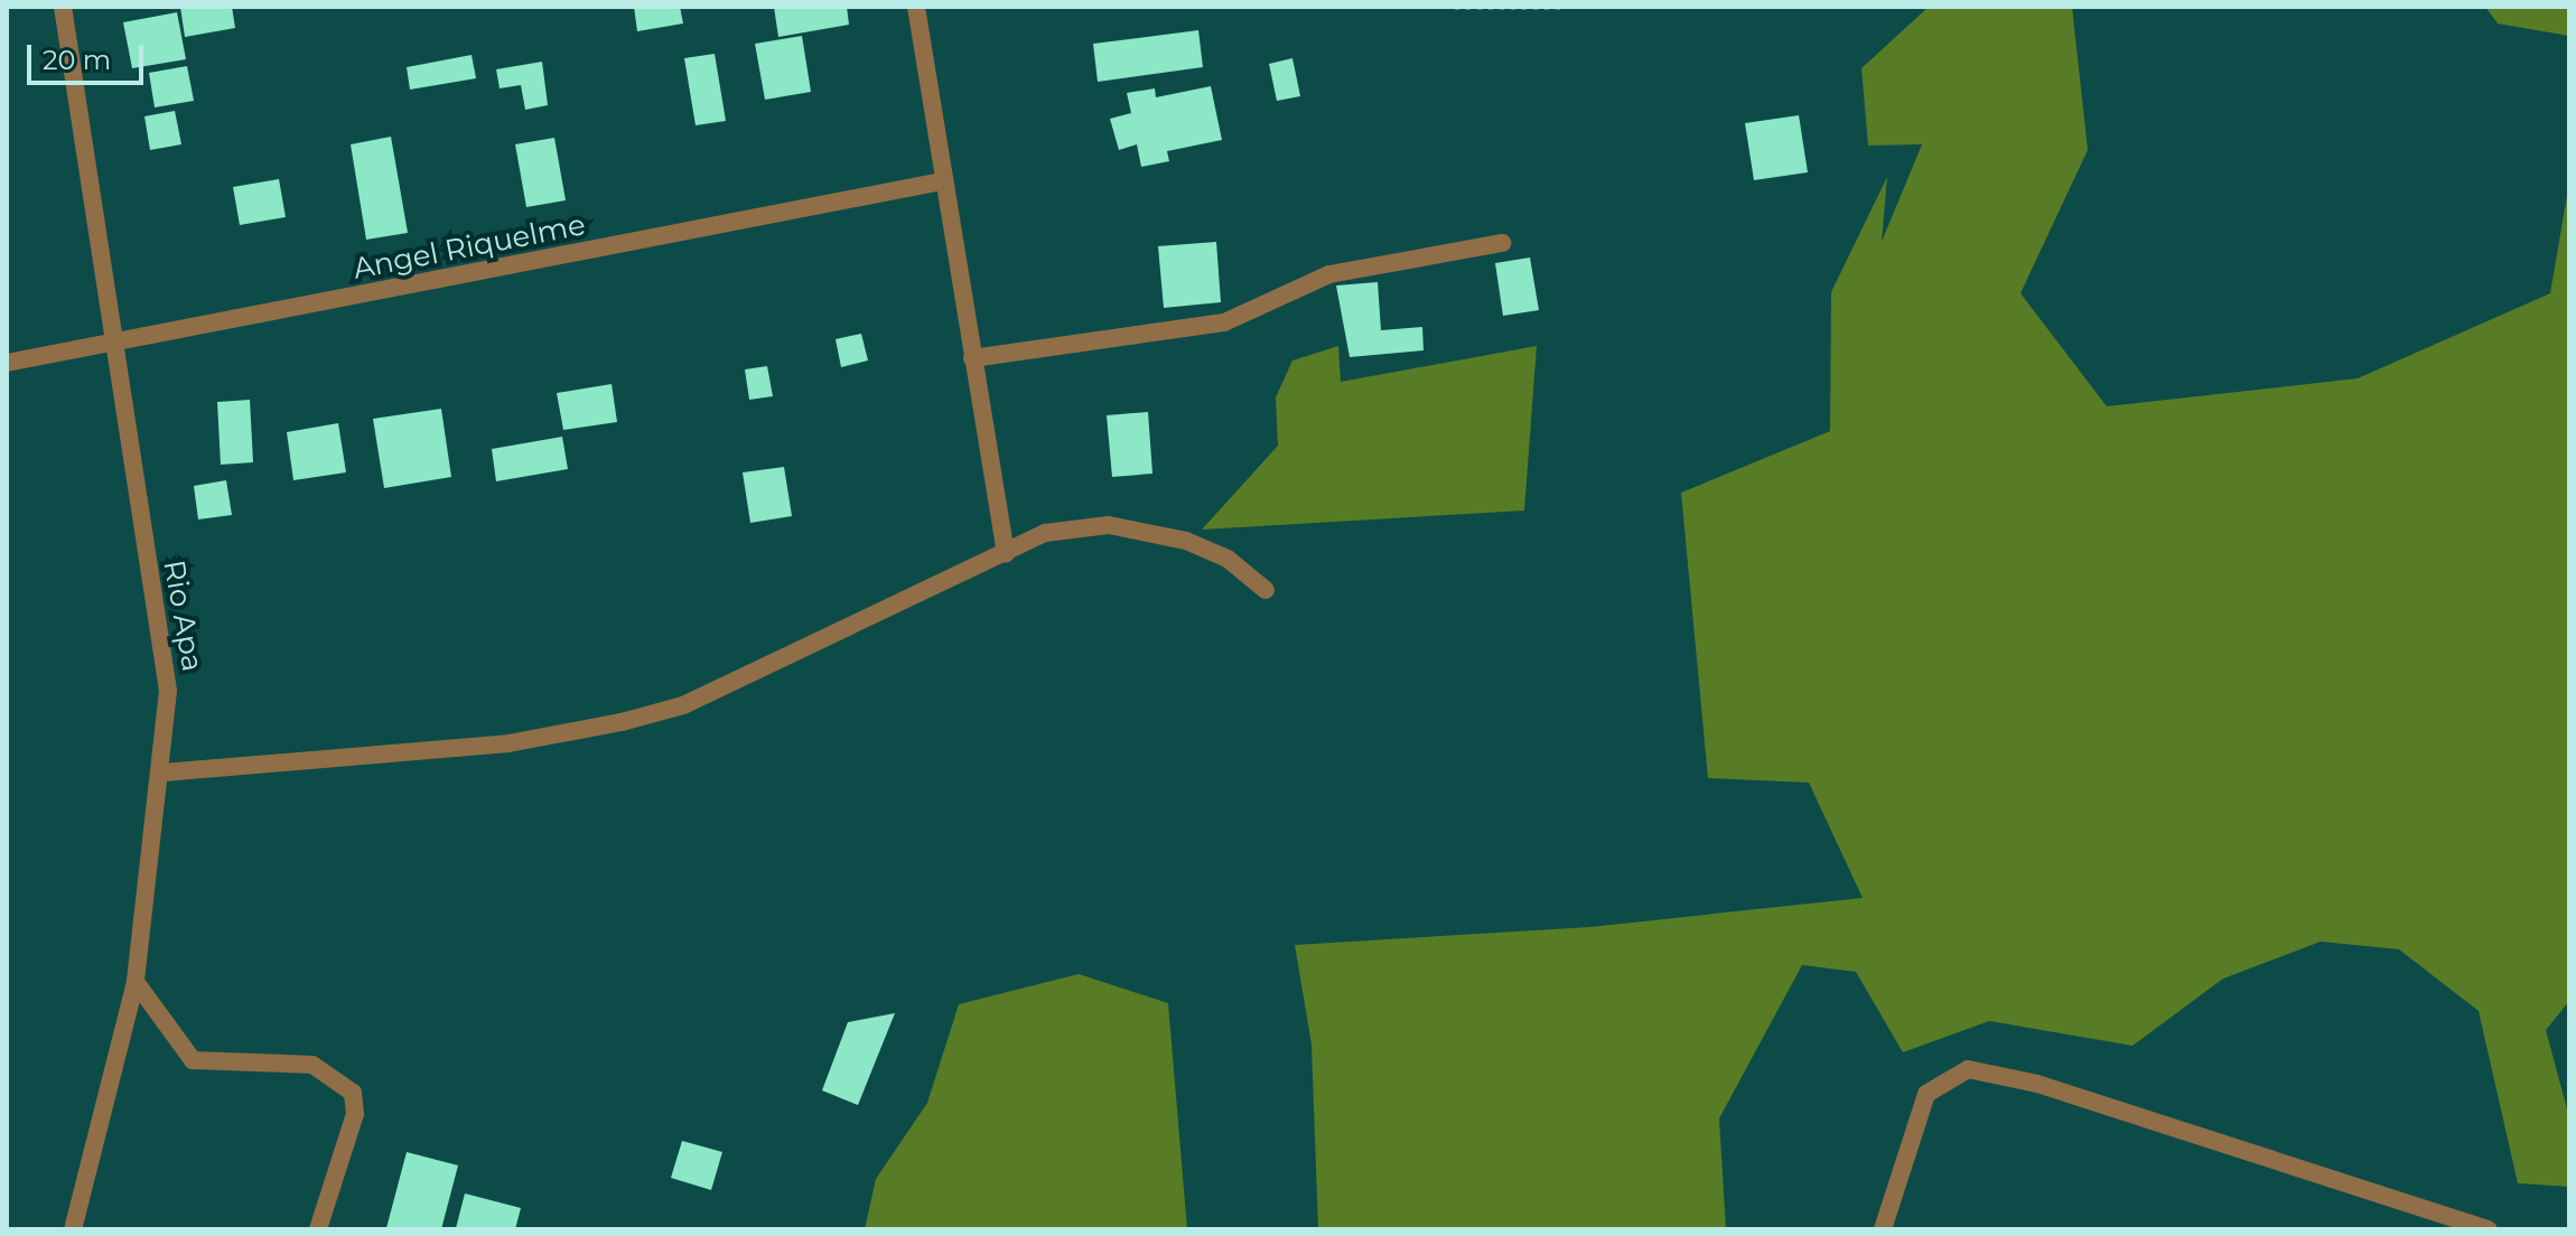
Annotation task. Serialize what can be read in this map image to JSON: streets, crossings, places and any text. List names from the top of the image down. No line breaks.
{"streets":{"street":["Angel Riquelme","Rio Apa"]},"crossings":[["Angel Riquelme","Rio Apa"]],"scale_bar":"20 m"}
